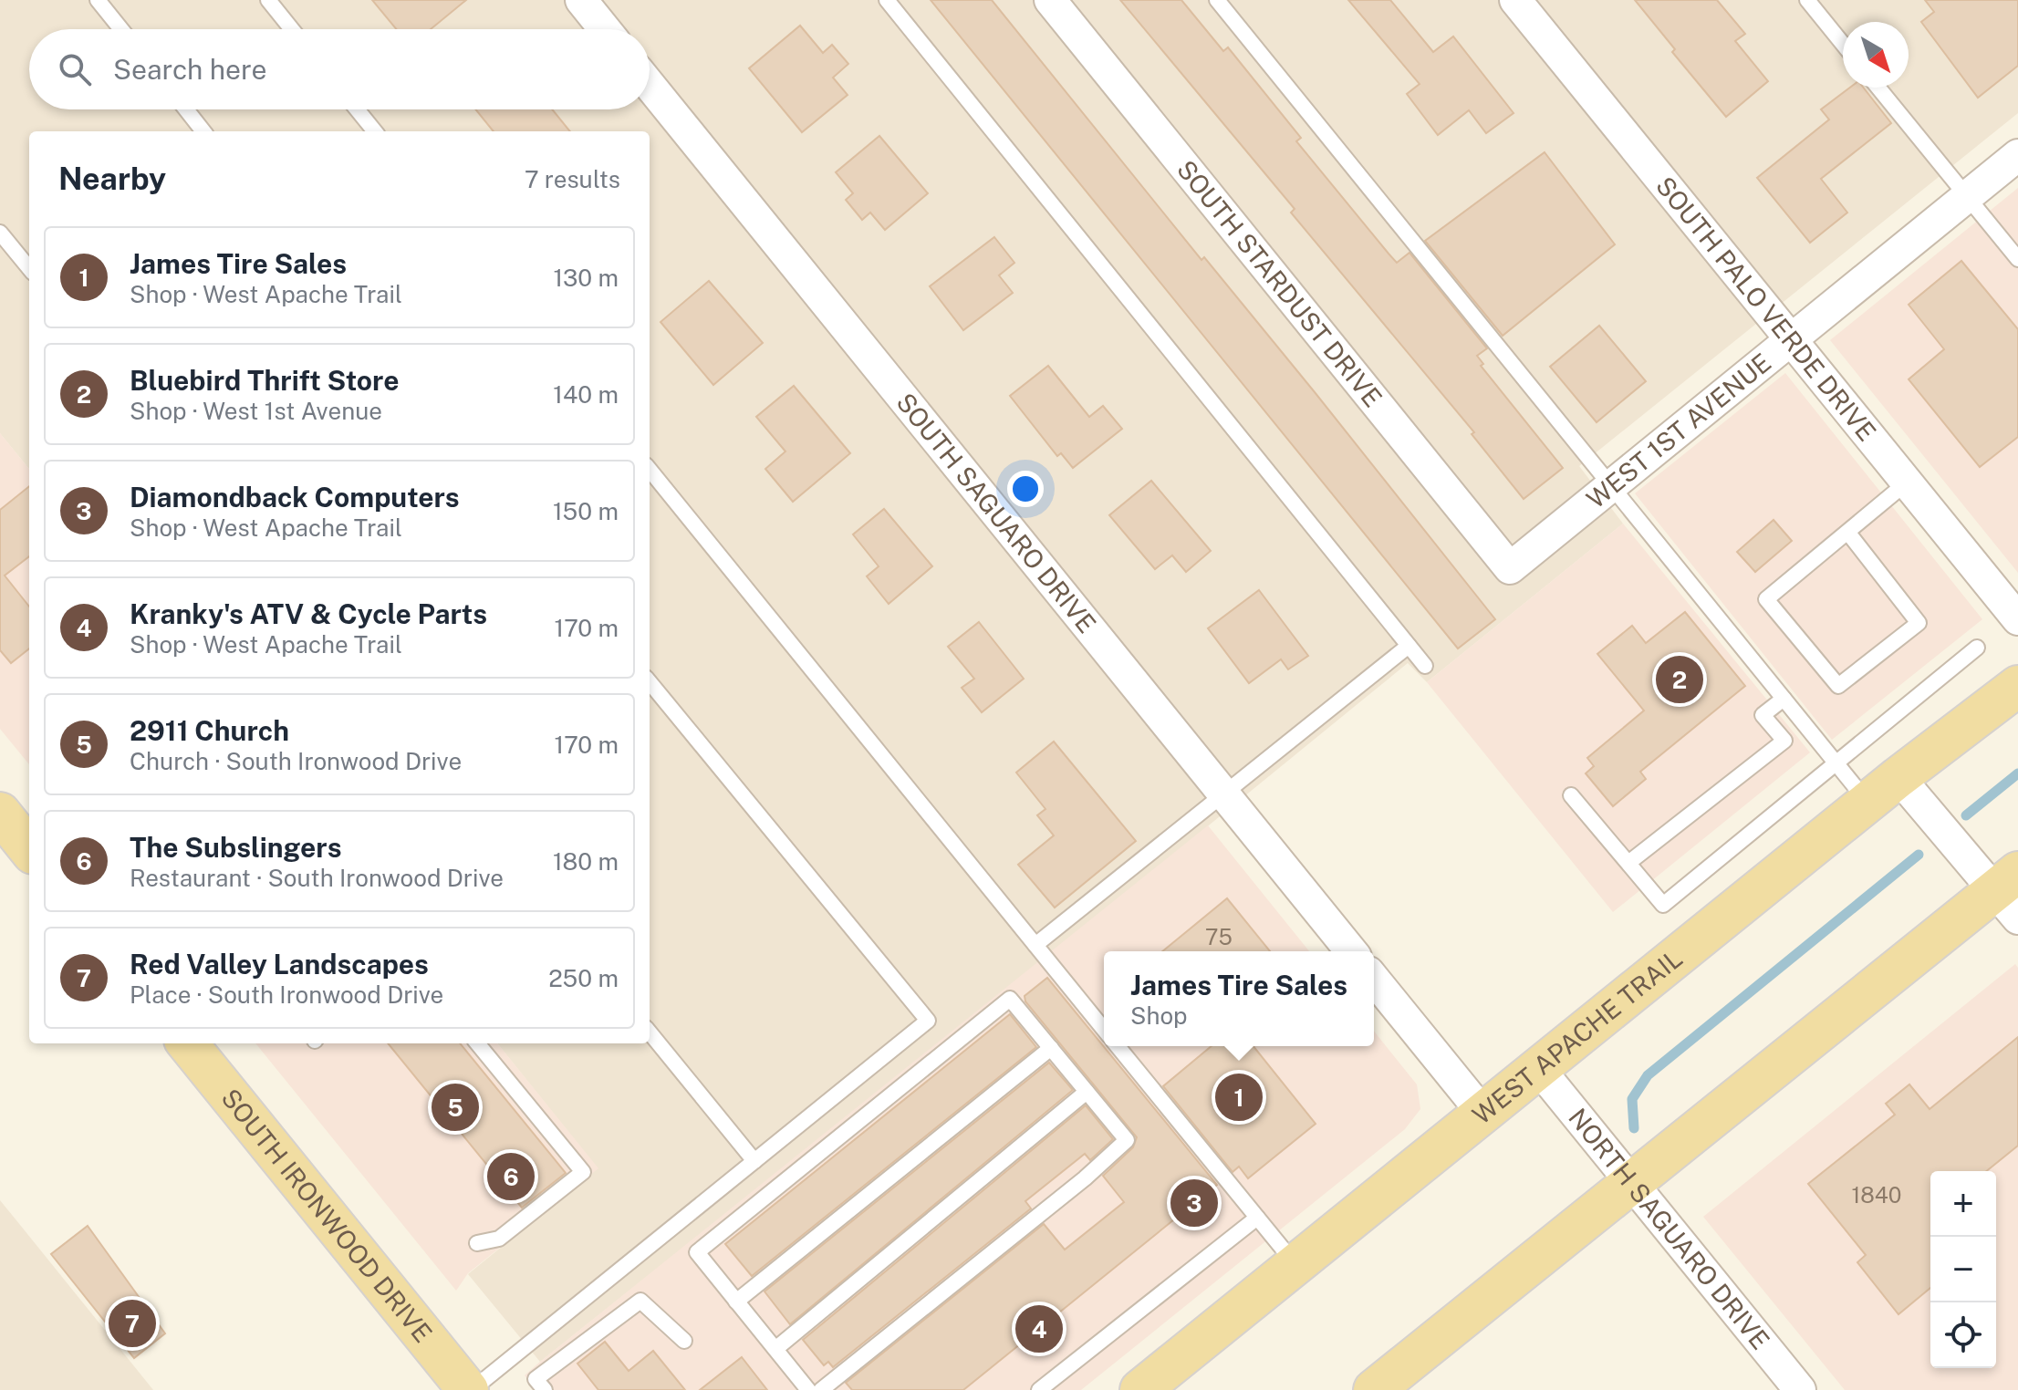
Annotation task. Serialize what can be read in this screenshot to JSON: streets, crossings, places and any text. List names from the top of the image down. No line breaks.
{"streets":{"main road":["WEST APACHE TRAIL","SOUTH IRONWOOD DRIVE"],"street":["SOUTH STARDUST DRIVE","SOUTH PALO VERDE DRIVE","WEST 1ST AVENUE","SOUTH SAGUARO DRIVE","NORTH SAGUARO DRIVE"]},"crossings":[["SOUTH STARDUST DRIVE","WEST 1ST AVENUE"],["SOUTH PALO VERDE DRIVE","WEST 1ST AVENUE"],["WEST APACHE TRAIL","NORTH SAGUARO DRIVE"]],"house_numbers":["75","1840"],"north":"bottom right","page":{"search":"Search here","heading":["Nearby","7 results"],"list":[{"mark":"1","name":"James Tire Sales","note":"Shop · West Apache Trail","value":"130 m"},{"mark":"2","name":"Bluebird Thrift Store","note":"Shop · West 1st Avenue","value":"140 m"},{"mark":"3","name":"Diamondback Computers","note":"Shop · West Apache Trail","value":"150 m"},{"mark":"4","name":"Kranky's ATV & Cycle Parts","note":"Shop · West Apache Trail","value":"170 m"},{"mark":"5","name":"2911 Church","note":"Church · South Ironwood Drive","value":"170 m"},{"mark":"6","name":"The Subslingers","note":"Restaurant · South Ironwood Drive","value":"180 m"},{"mark":"7","name":"Red Valley Landscapes","note":"Place · South Ironwood Drive","value":"250 m"}],"pins":["2","1","5","6","3","7","4"],"popup":["James Tire Sales","Shop"],"map_buttons":["+","−"]}}
